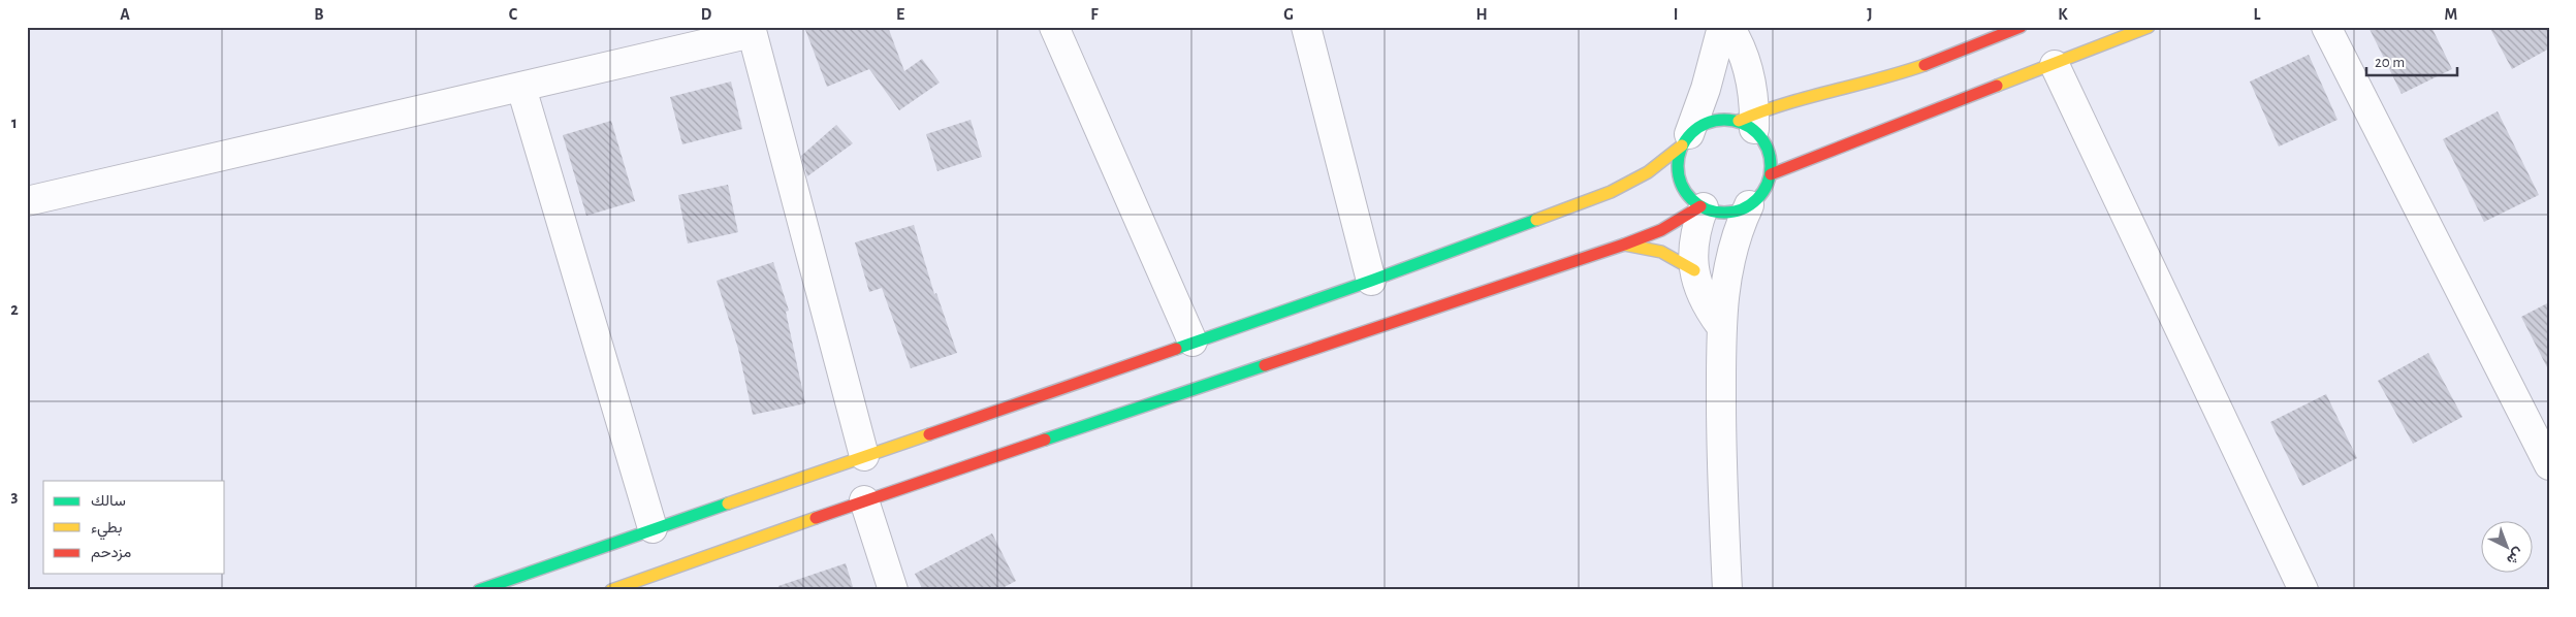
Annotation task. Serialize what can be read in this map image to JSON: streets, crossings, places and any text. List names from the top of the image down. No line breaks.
{"legend":["سالك","بطيء","مزدحم"],"scale_bar":"20 m","north":"bottom right","grid":{"columns":["A","B","C","D","E","F","G","H","I","J","K","L","M"],"rows":["1","2","3"]}}
